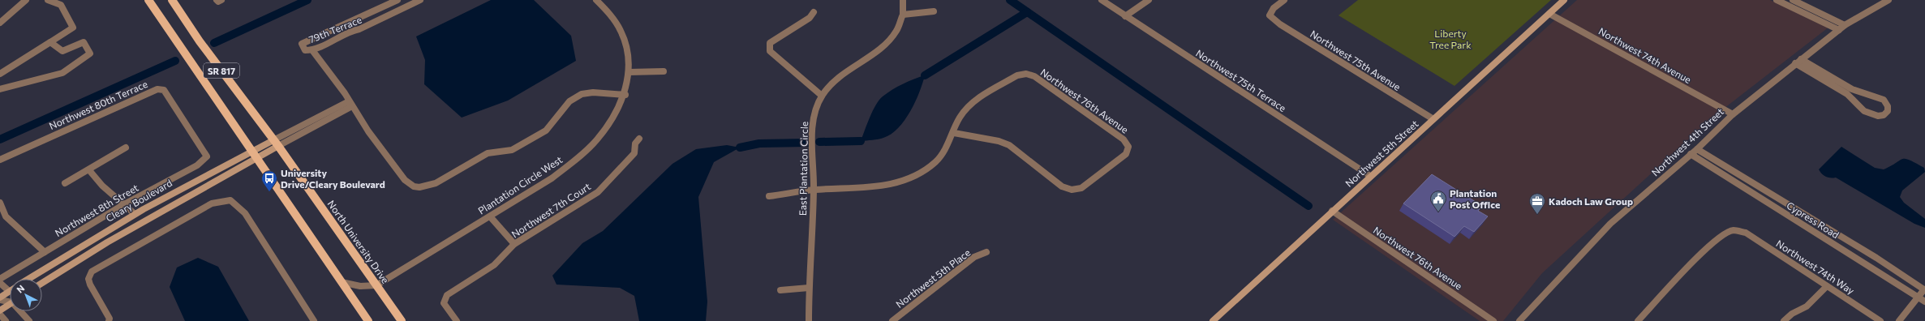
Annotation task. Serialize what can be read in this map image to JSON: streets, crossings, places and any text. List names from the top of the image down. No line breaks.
{"streets":{"main road":["SR 817","North University Drive"],"street":["79th Terrace","Northwest 74th Avenue","Northwest 75th Avenue","Northwest 75th Terrace","Northwest 76th Avenue","Northwest 80th Terrace","Northwest 4th Street","Northwest 5th Street","East Plantation Circle","Plantation Circle West","Cleary Boulevard","Northwest 8th Street","Northwest 7th Court","Cypress Road","Northwest 74th Way","Northwest 5th Place"]},"crossings":[["Northwest 74th Avenue","Northwest 4th Street"],["Northwest 74th Avenue","Northwest 5th Street"],["Northwest 75th Avenue","Northwest 5th Street"],["SR 817","Plantation Circle West"],["SR 817","Cleary Boulevard"],["Northwest 75th Terrace","Northwest 5th Street"],["Northwest 76th Avenue","Northwest 5th Street"],["Northwest 80th Terrace","Northwest 8th Street"],["Northwest 4th Street","Cypress Road"],["Plantation Circle West","North University Drive"],["Cleary Boulevard","North University Drive"]],"parks":["Liberty Tree Park"],"places":{"bus stop":["University Drive/Cleary Boulevard"],"public building":["Plantation Post Office"],"office":["Kadoch Law Group"]},"north":"top left"}
